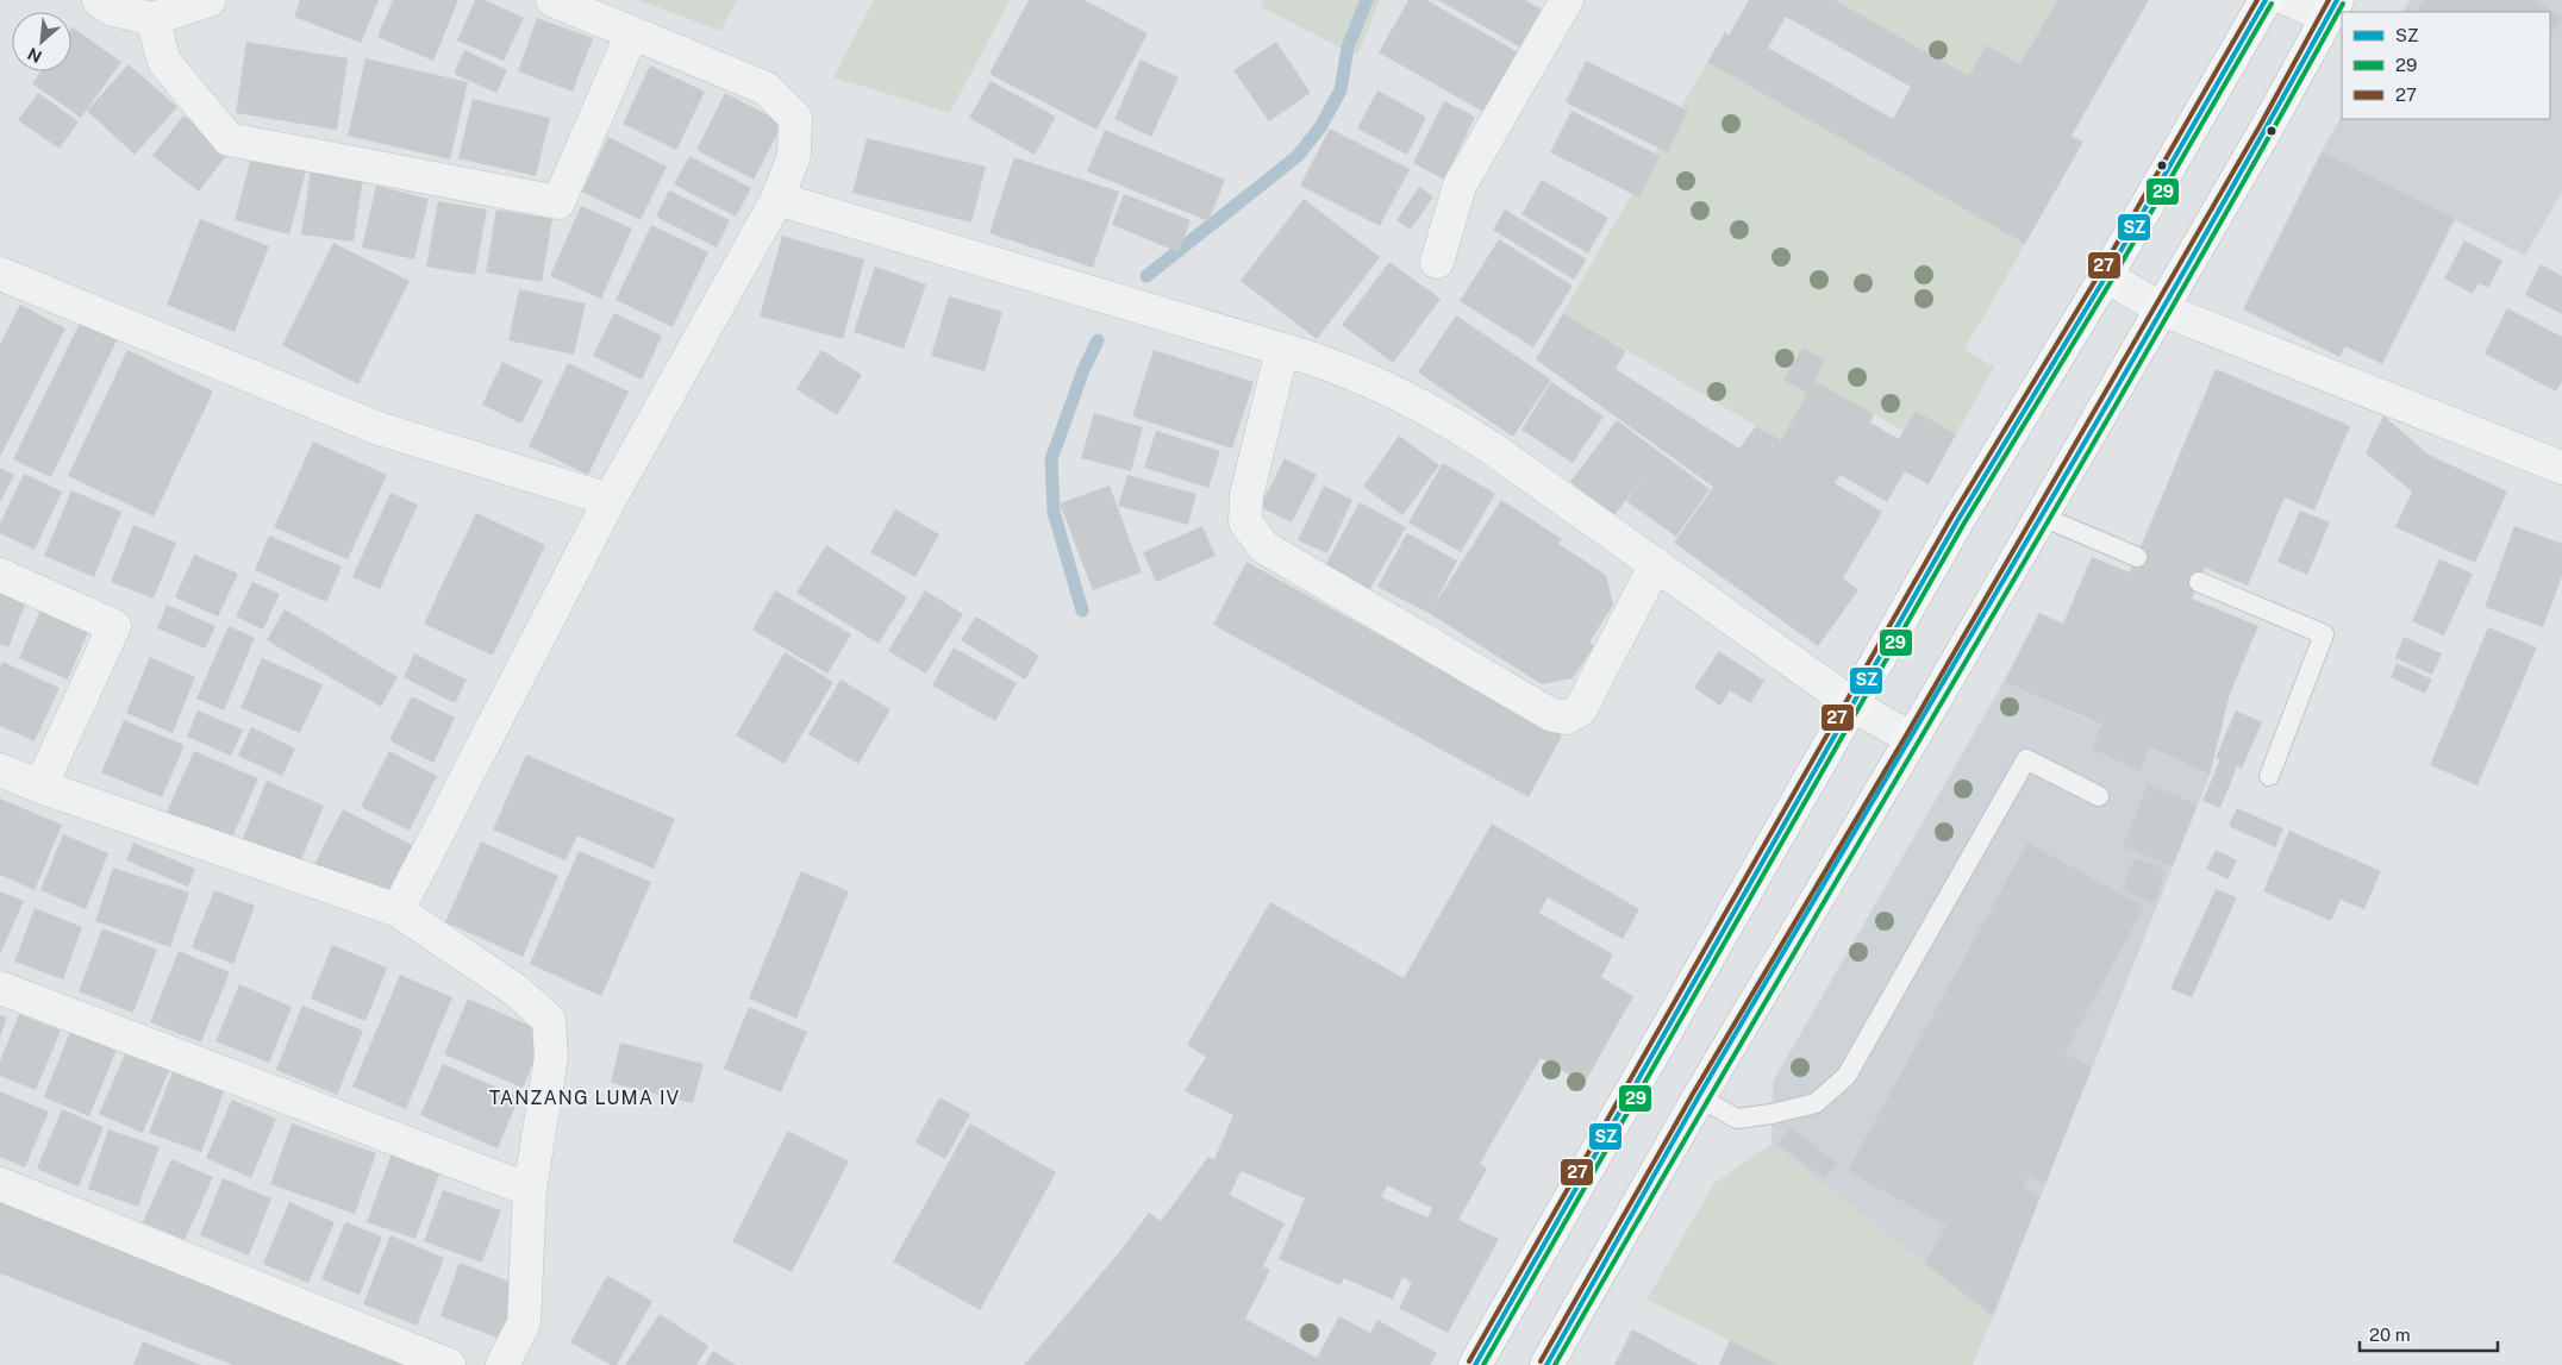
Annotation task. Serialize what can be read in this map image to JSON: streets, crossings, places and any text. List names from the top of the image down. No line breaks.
{"districts":["TANZANG LUMA IV"],"lines":["transit line SZ","transit line 27","transit line 29"],"legend":["SZ","29","27"],"scale_bar":"20 m","north":"bottom left"}
